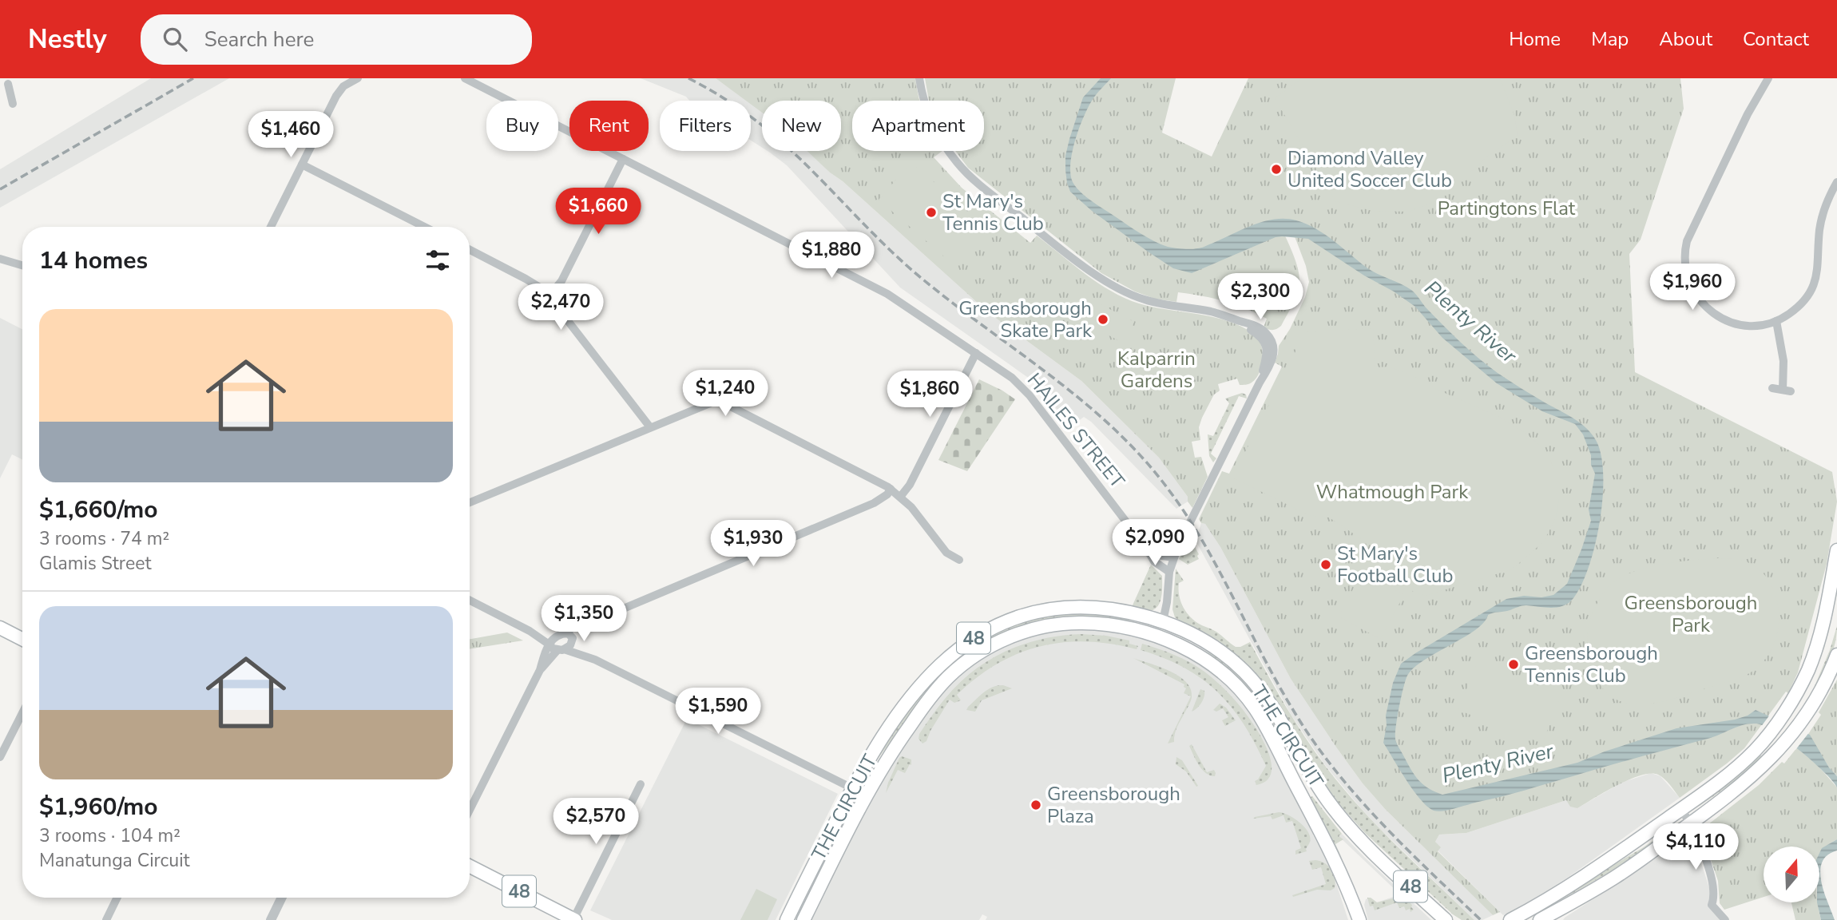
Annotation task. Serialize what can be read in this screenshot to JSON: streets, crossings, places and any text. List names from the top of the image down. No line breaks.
{"streets":{"main road":["48","THE CIRCUIT"],"street":["HAILES STREET"]},"crossings":[["48","THE CIRCUIT"]],"water":["Plenty River"],"parks":["Partingtons Flat","Kalparrin Gardens","Whatmough Park","Greensborough Park"],"places":["Diamond Valley United Soccer Club","St Mary's Tennis Club","Greensborough Skate Park","St Mary's Football Club","Greensborough Tennis Club","Greensborough Plaza"],"north":"top","page":{"header":"Nestly","search":"Search here","nav":["Home","Map","About","Contact"],"chip":["Buy","Rent","Filters","New","Apartment"],"price":["$1,460","$1,660","$1,880","$1,960","$2,300","$2,470","$1,240","$1,860","$2,090","$1,930","$1,350","$1,590","$2,570","$4,110"],"heading":"14 homes","list":[{"name":"$1,660/mo","note":"3 rooms · 74 m² · Glamis Street"},{"name":"$1,960/mo","note":"3 rooms · 104 m² · Manatunga Circuit"}]}}
